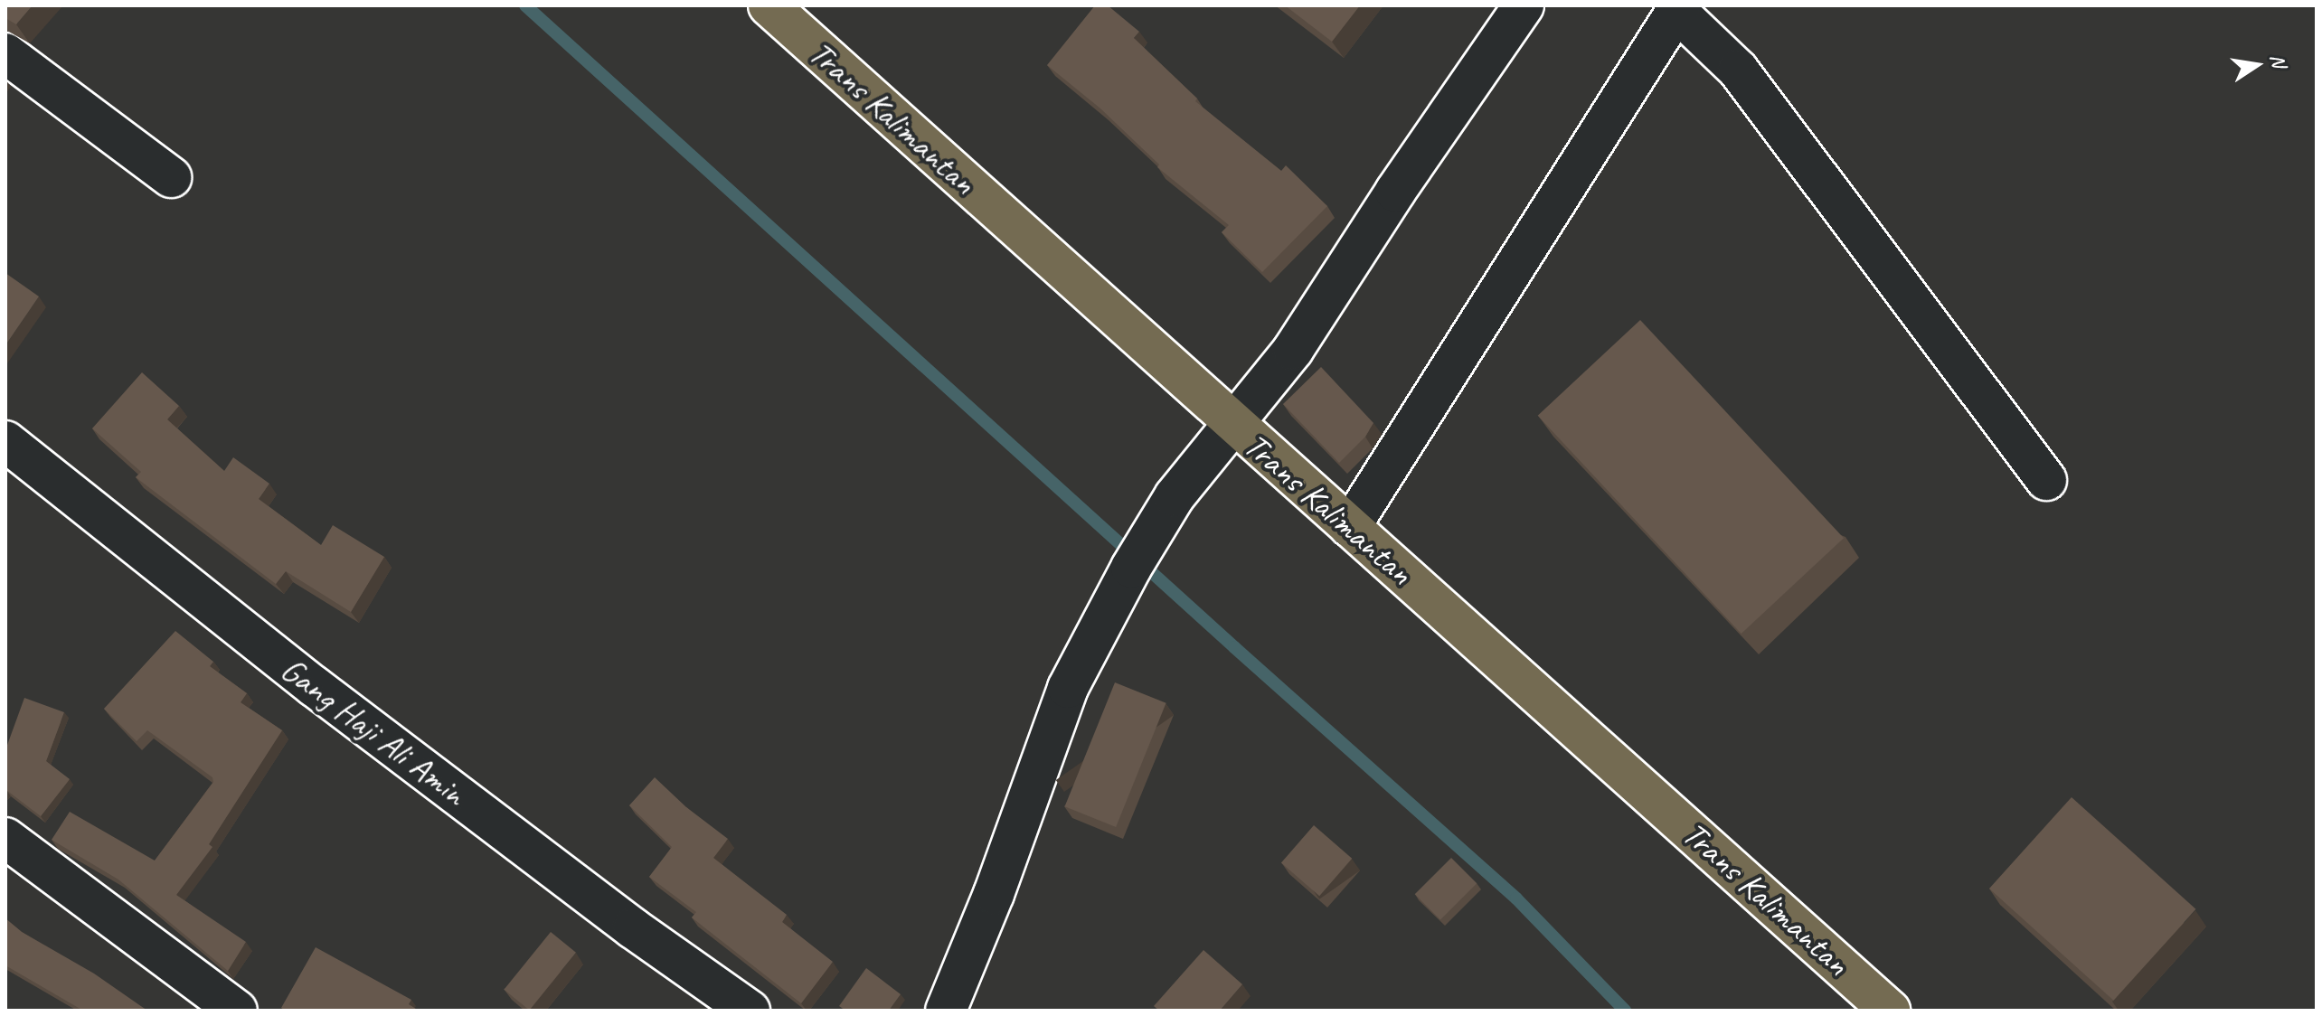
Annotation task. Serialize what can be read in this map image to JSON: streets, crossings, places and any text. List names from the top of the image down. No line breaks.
{"streets":{"highway":["Trans Kalimantan"],"street":["Gang Haji Ali Amin"]},"north":"right"}
